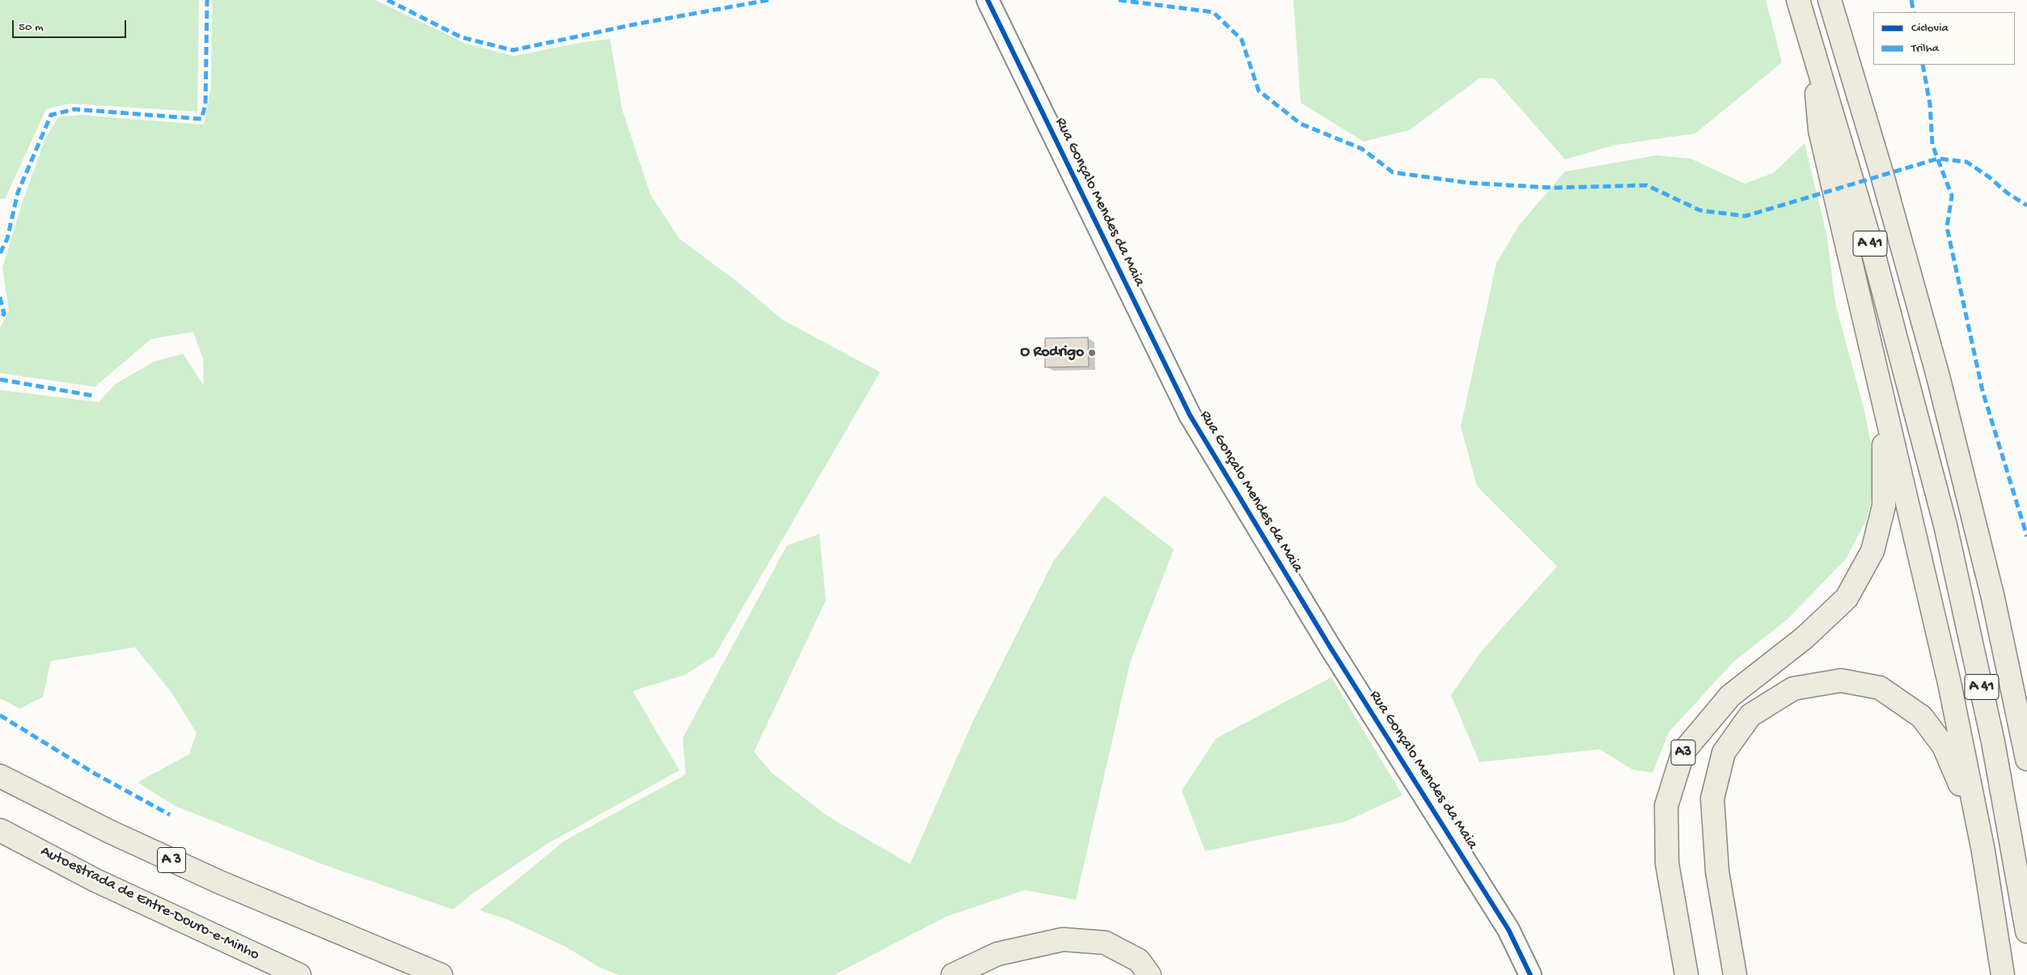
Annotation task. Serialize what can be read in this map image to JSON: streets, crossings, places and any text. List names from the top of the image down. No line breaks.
{"streets":{"highway":["A 41","A3","A 3","Autoestrada de Entre-Douro-e-Minho"],"street":["Rua Gonçalo Mendes da Maia"]},"places":["O Rodrigo"],"legend":["Ciclovia","Trilha"],"scale_bar":"50 m"}
